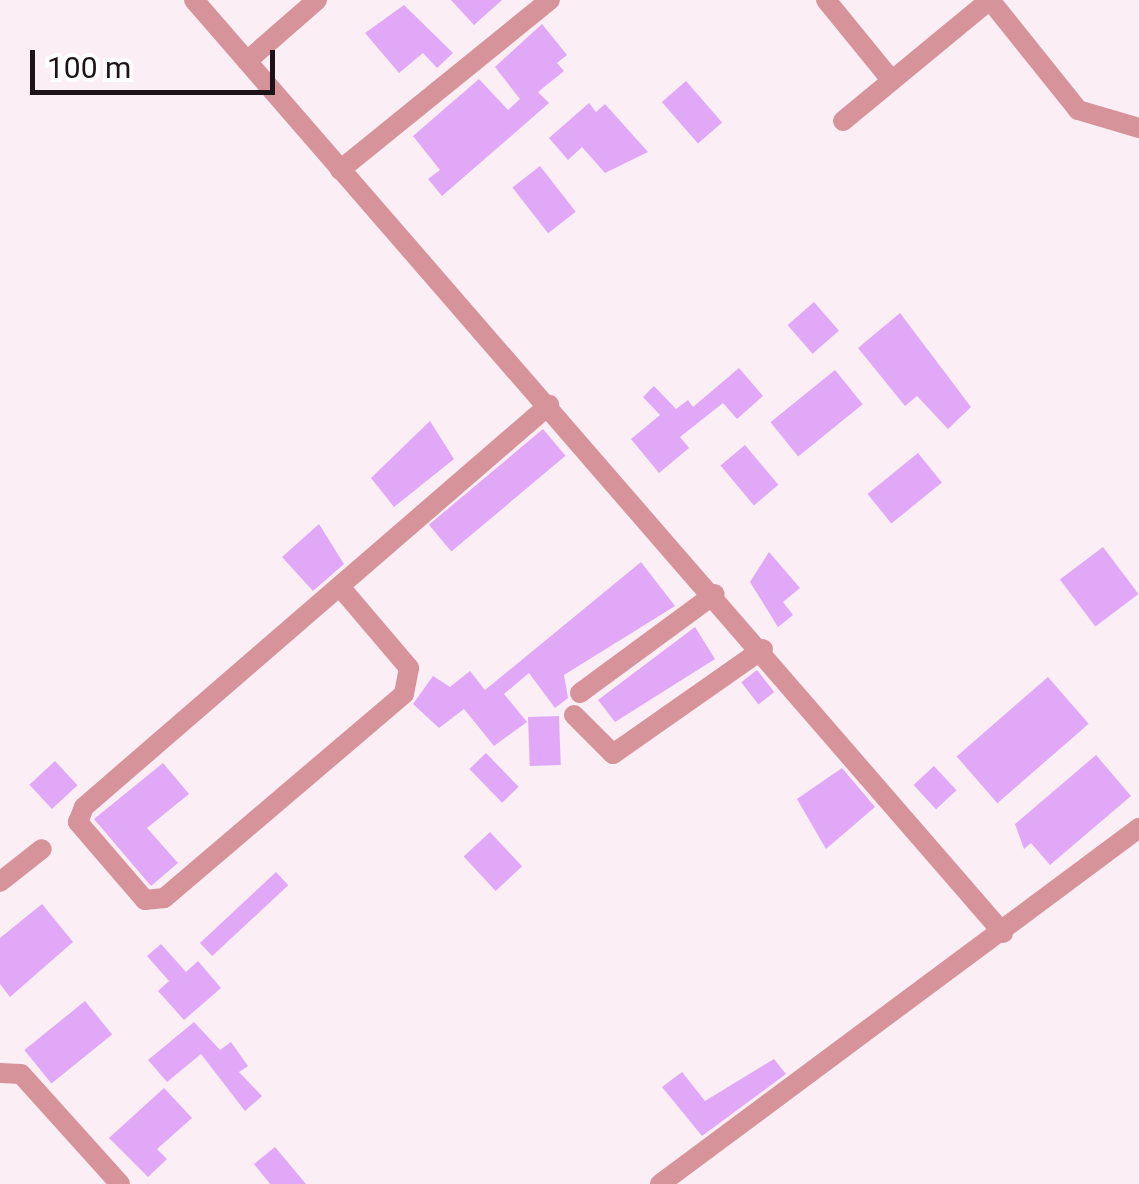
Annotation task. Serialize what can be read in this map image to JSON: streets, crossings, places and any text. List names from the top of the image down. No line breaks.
{"scale_bar":"100 m"}
